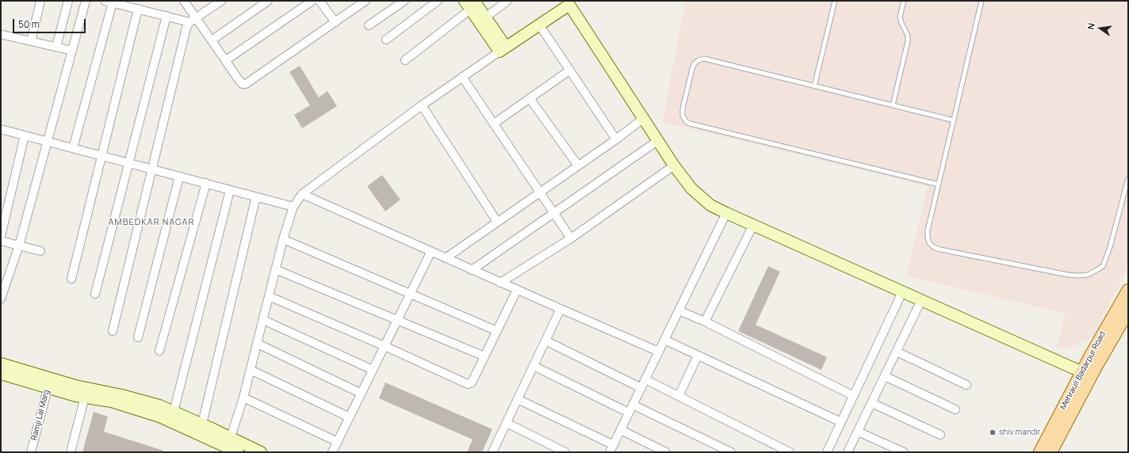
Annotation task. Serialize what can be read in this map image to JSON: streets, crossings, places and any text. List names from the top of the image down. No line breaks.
{"streets":{"main road":["Mehrauli Badarpur Road"],"street":["Ramji Lal Marg"]},"districts":["AMBEDKAR NAGAR"],"places":["shiv mandir"],"scale_bar":"50 m","north":"left"}
